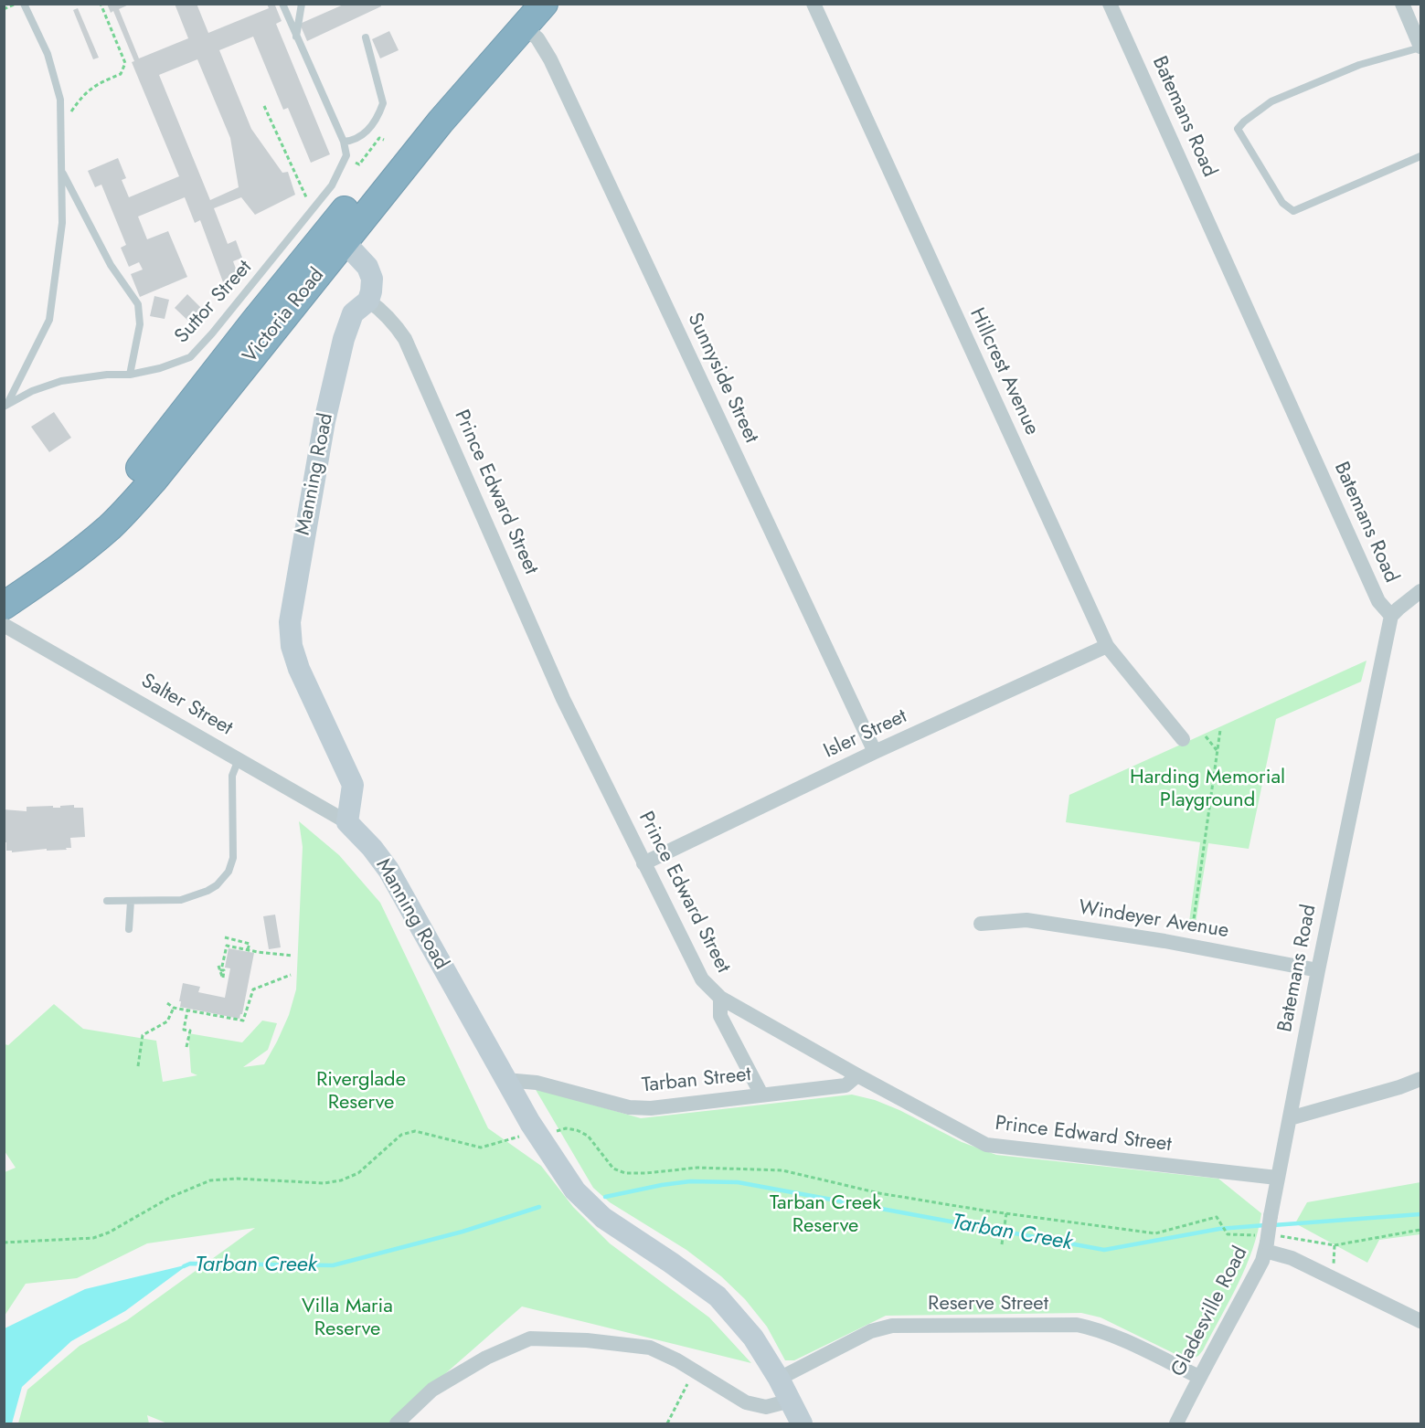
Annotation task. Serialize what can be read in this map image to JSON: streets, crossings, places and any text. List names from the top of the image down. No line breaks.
{"streets":{"highway":["Victoria Road"],"street":["Batemans Road","Hillcrest Avenue","Sunnyside Street","Manning Road","Prince Edward Street","Salter Street","Isler Street","Windeyer Avenue","Tarban Street","Reserve Street","Gladesville Road"],"lane":["Suttor Street"]},"crossings":[["Batemans Road","Prince Edward Street"],["Batemans Road","Windeyer Avenue"],["Batemans Road","Gladesville Road"],["Suttor Street","Victoria Road"],["Victoria Road","Sunnyside Street"],["Hillcrest Avenue","Isler Street"],["Sunnyside Street","Isler Street"],["Manning Road","Prince Edward Street"],["Manning Road","Salter Street"],["Manning Road","Tarban Street"],["Manning Road","Reserve Street"],["Prince Edward Street","Isler Street"],["Prince Edward Street","Tarban Street"],["Reserve Street","Gladesville Road"]],"water":["Tarban Creek"],"parks":["Harding Memorial Playground","Riverglade Reserve","Tarban Creek Reserve","Villa Maria Reserve"]}
